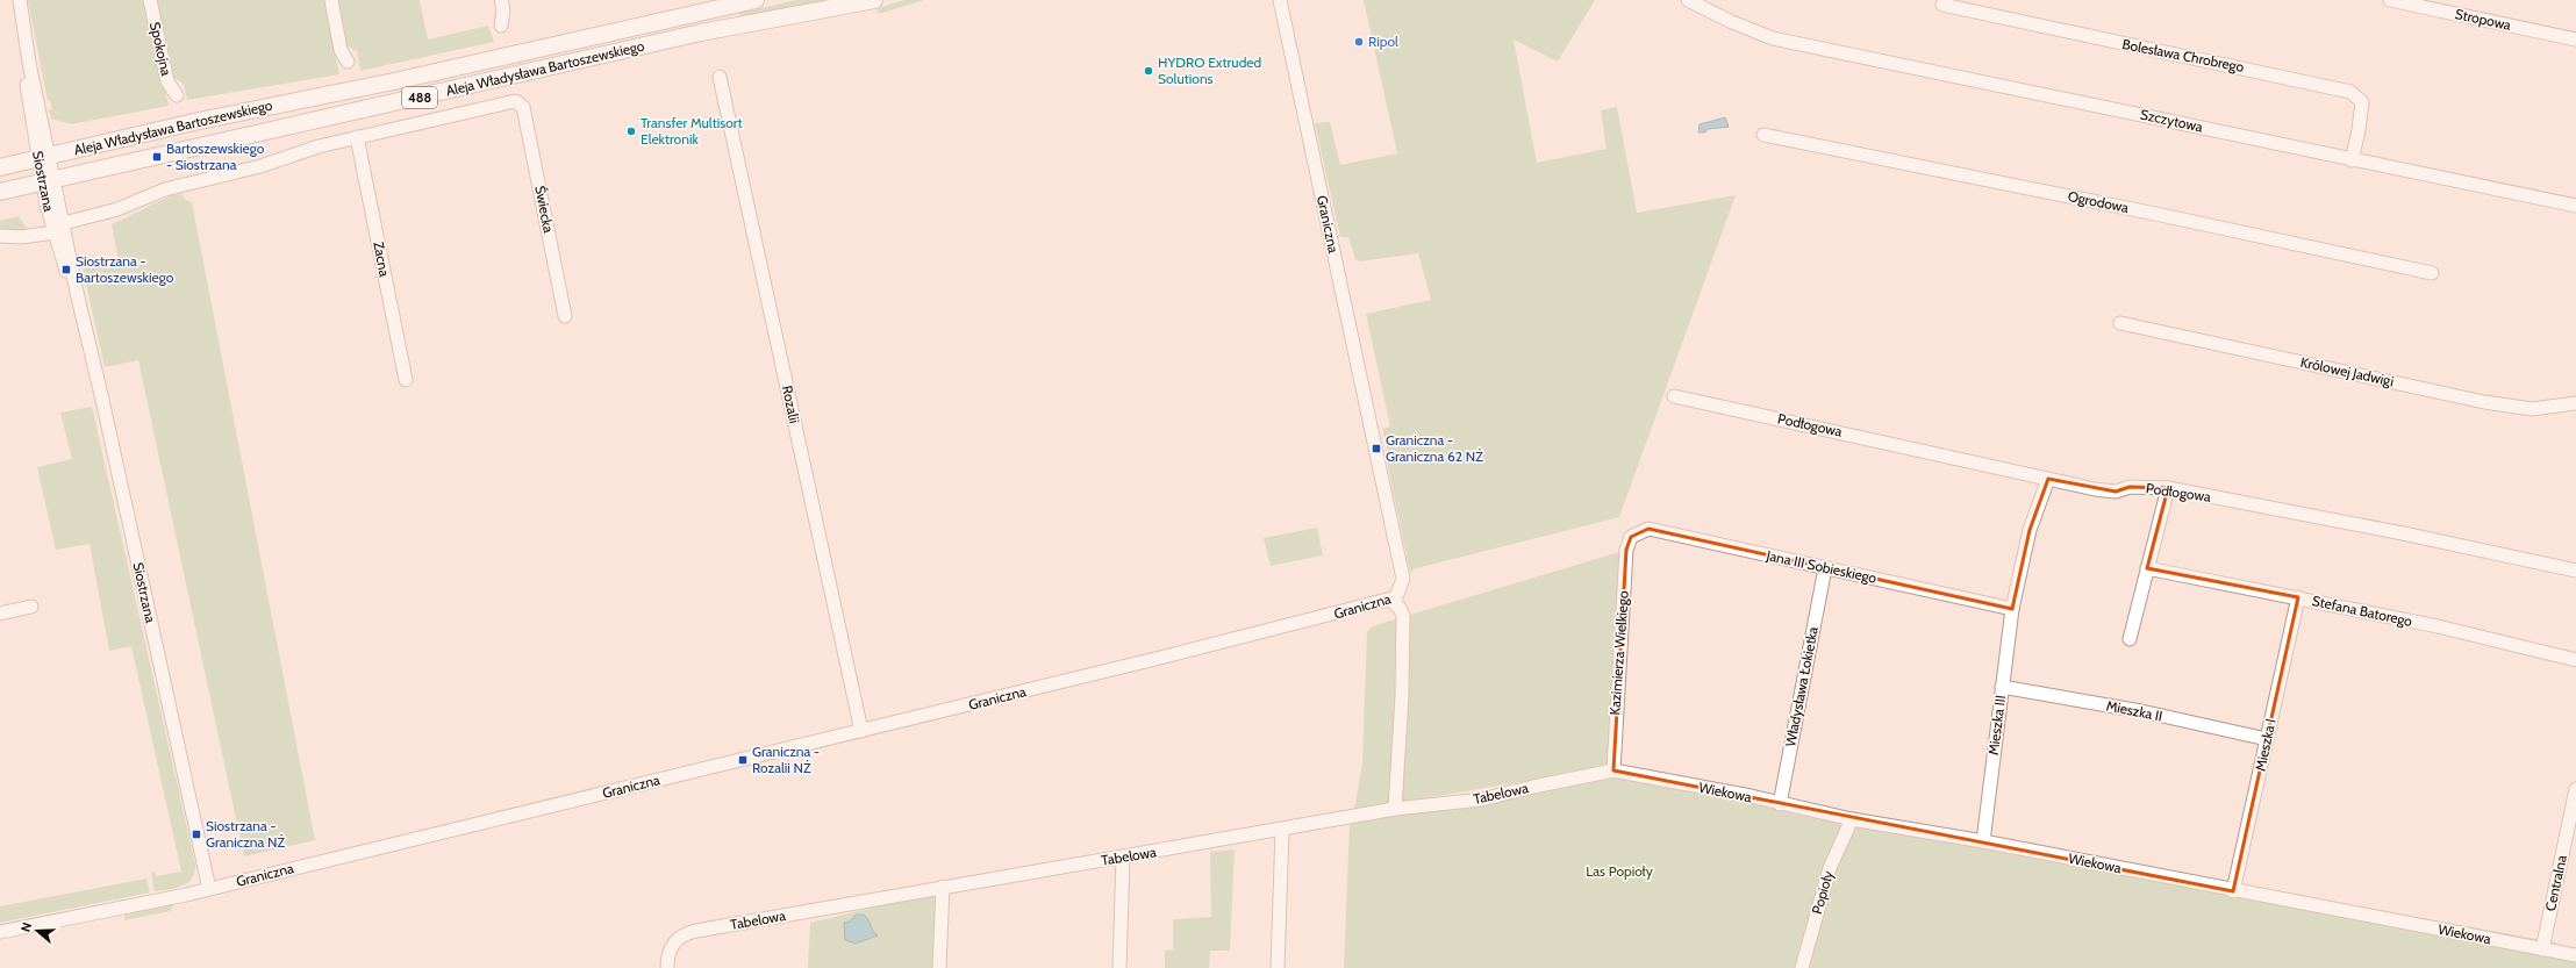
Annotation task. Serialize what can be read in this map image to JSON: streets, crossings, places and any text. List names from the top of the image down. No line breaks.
{"streets":{"main road":["Aleja Władysława Bartoszewskiego","488"],"street":["Stropowa","Spokojna","Bolesława Chrobrego","Szczytowa","Siostrzana","Ogrodowa","Świecka","Graniczna","Zacna","Królowej Jadwigi","Rozalii","Podłogowa","Jana III Sobieskiego","Stefana Batorego","Kazimierza Wielkiego","Władysława Łokietka","Mieszka II","Mieszka III","Mieszka I","Wiekowa","Tabelowa","Centralna","Popioły"]},"crossings":[["Bolesława Chrobrego","Szczytowa"],["Aleja Władysława Bartoszewskiego","Siostrzana"],["Siostrzana","Graniczna"],["Świecka","Zacna"],["Graniczna","Rozalii"],["Podłogowa","Mieszka III"],["Jana III Sobieskiego","Kazimierza Wielkiego"],["Jana III Sobieskiego","Władysława Łokietka"],["Jana III Sobieskiego","Mieszka III"],["Stefana Batorego","Mieszka I"],["Kazimierza Wielkiego","Wiekowa"],["Kazimierza Wielkiego","Tabelowa"],["Władysława Łokietka","Wiekowa"],["Mieszka II","Mieszka III"],["Mieszka II","Mieszka I"],["Mieszka III","Wiekowa"],["Mieszka I","Wiekowa"],["Wiekowa","Tabelowa"],["Wiekowa","Centralna"],["Wiekowa","Popioły"]],"parks":["Las Popioły"],"places":{"other":["Ripol","HYDRO Extruded Solutions","Transfer Multisort Elektronik"],"transit":["Bartoszewskiego - Siostrzana","Siostrzana - Bartoszewskiego","Graniczna - Graniczna 62 NŻ","Graniczna - Rozalii NŻ","Siostrzana - Graniczna NŻ"]},"north":"left"}
